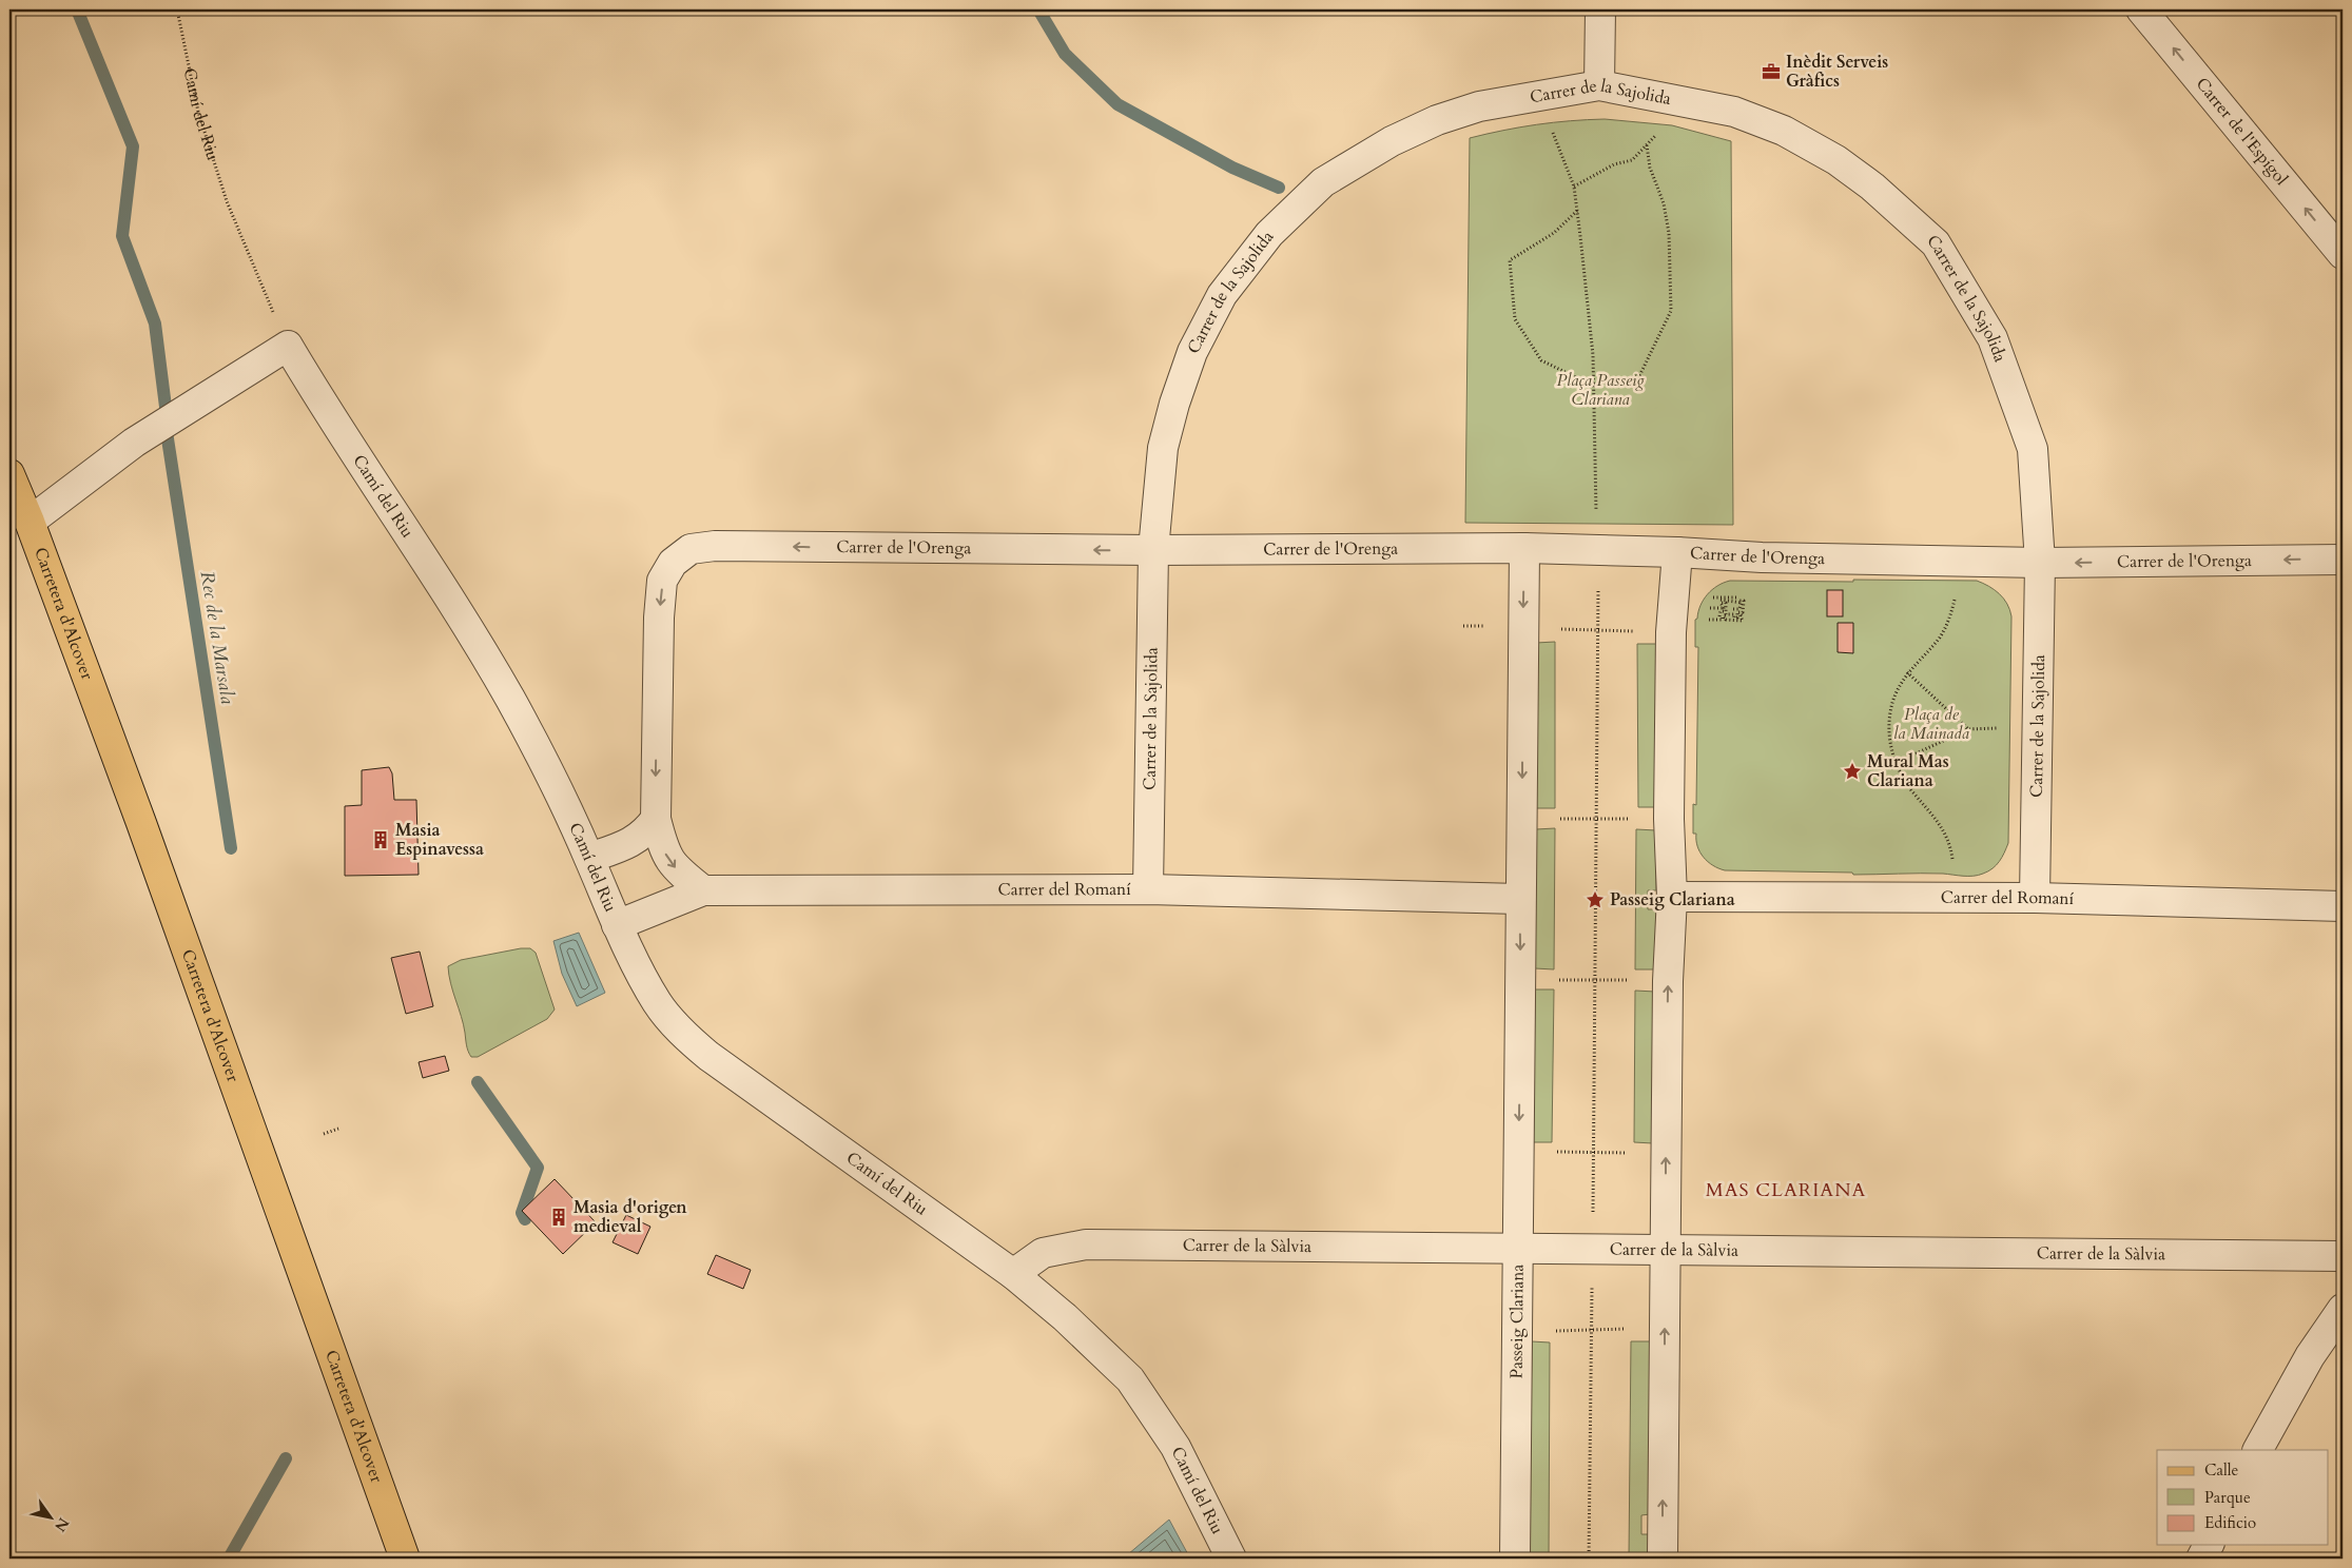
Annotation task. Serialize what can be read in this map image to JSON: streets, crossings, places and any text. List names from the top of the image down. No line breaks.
{"streets":{"main road":["Carretera d'Alcover"],"street":["Carrer de la Sajolida","Camí del Riu","Carrer de l'Espígol","Carrer de l'Orenga","Carrer del Romaní","Carrer de la Sàlvia","Passeig Clariana"]},"crossings":[["Carrer de la Sajolida","Carrer de l'Orenga"],["Carrer de la Sajolida","Carrer del Romaní"],["Camí del Riu","Carrer del Romaní"],["Camí del Riu","Carrer de la Sàlvia"],["Carrer de l'Orenga","Carrer del Romaní"],["Carrer de l'Orenga","Passeig Clariana"],["Carrer del Romaní","Passeig Clariana"],["Carrer de la Sàlvia","Passeig Clariana"]],"one_way":["Carrer de l'Espígol"],"districts":["MAS CLARIANA"],"water":["Rec de la Marsala"],"parks":["Plaça Passeig Clariana","Plaça de la Mainada"],"places":{"office":["Inèdit Serveis Gràfics"],"place":["Mural Mas Clariana","Passeig Clariana"],"building":["Masia Espinavessa","Masia d'origen medieval"]},"legend":["Calle","Parque","Edificio"],"north":"bottom right"}
